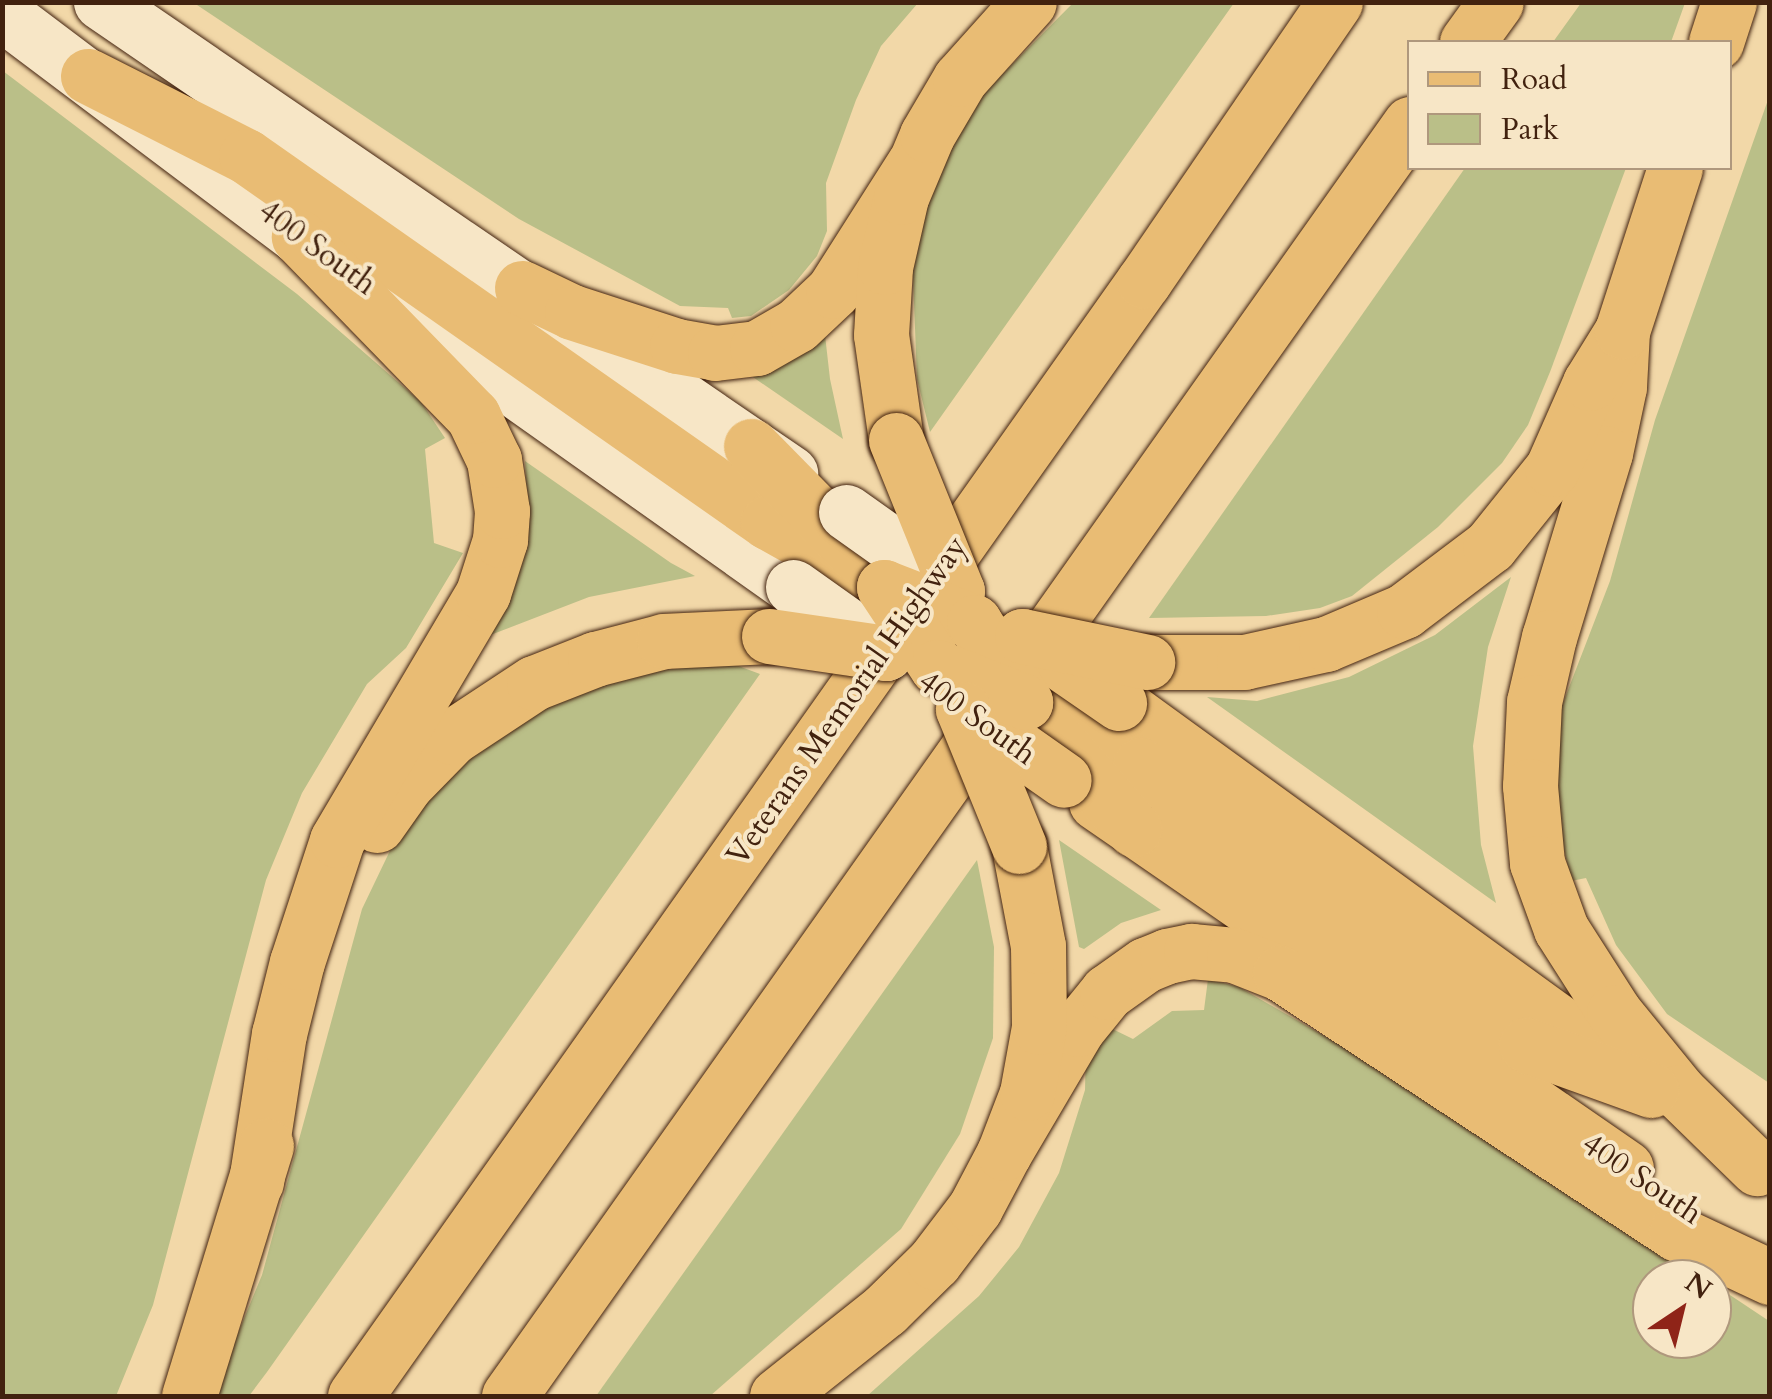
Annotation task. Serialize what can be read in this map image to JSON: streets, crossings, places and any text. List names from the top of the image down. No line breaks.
{"streets":{"main road":["400 South","Veterans Memorial Highway"]},"legend":["Road","Park"],"north":"top right"}
